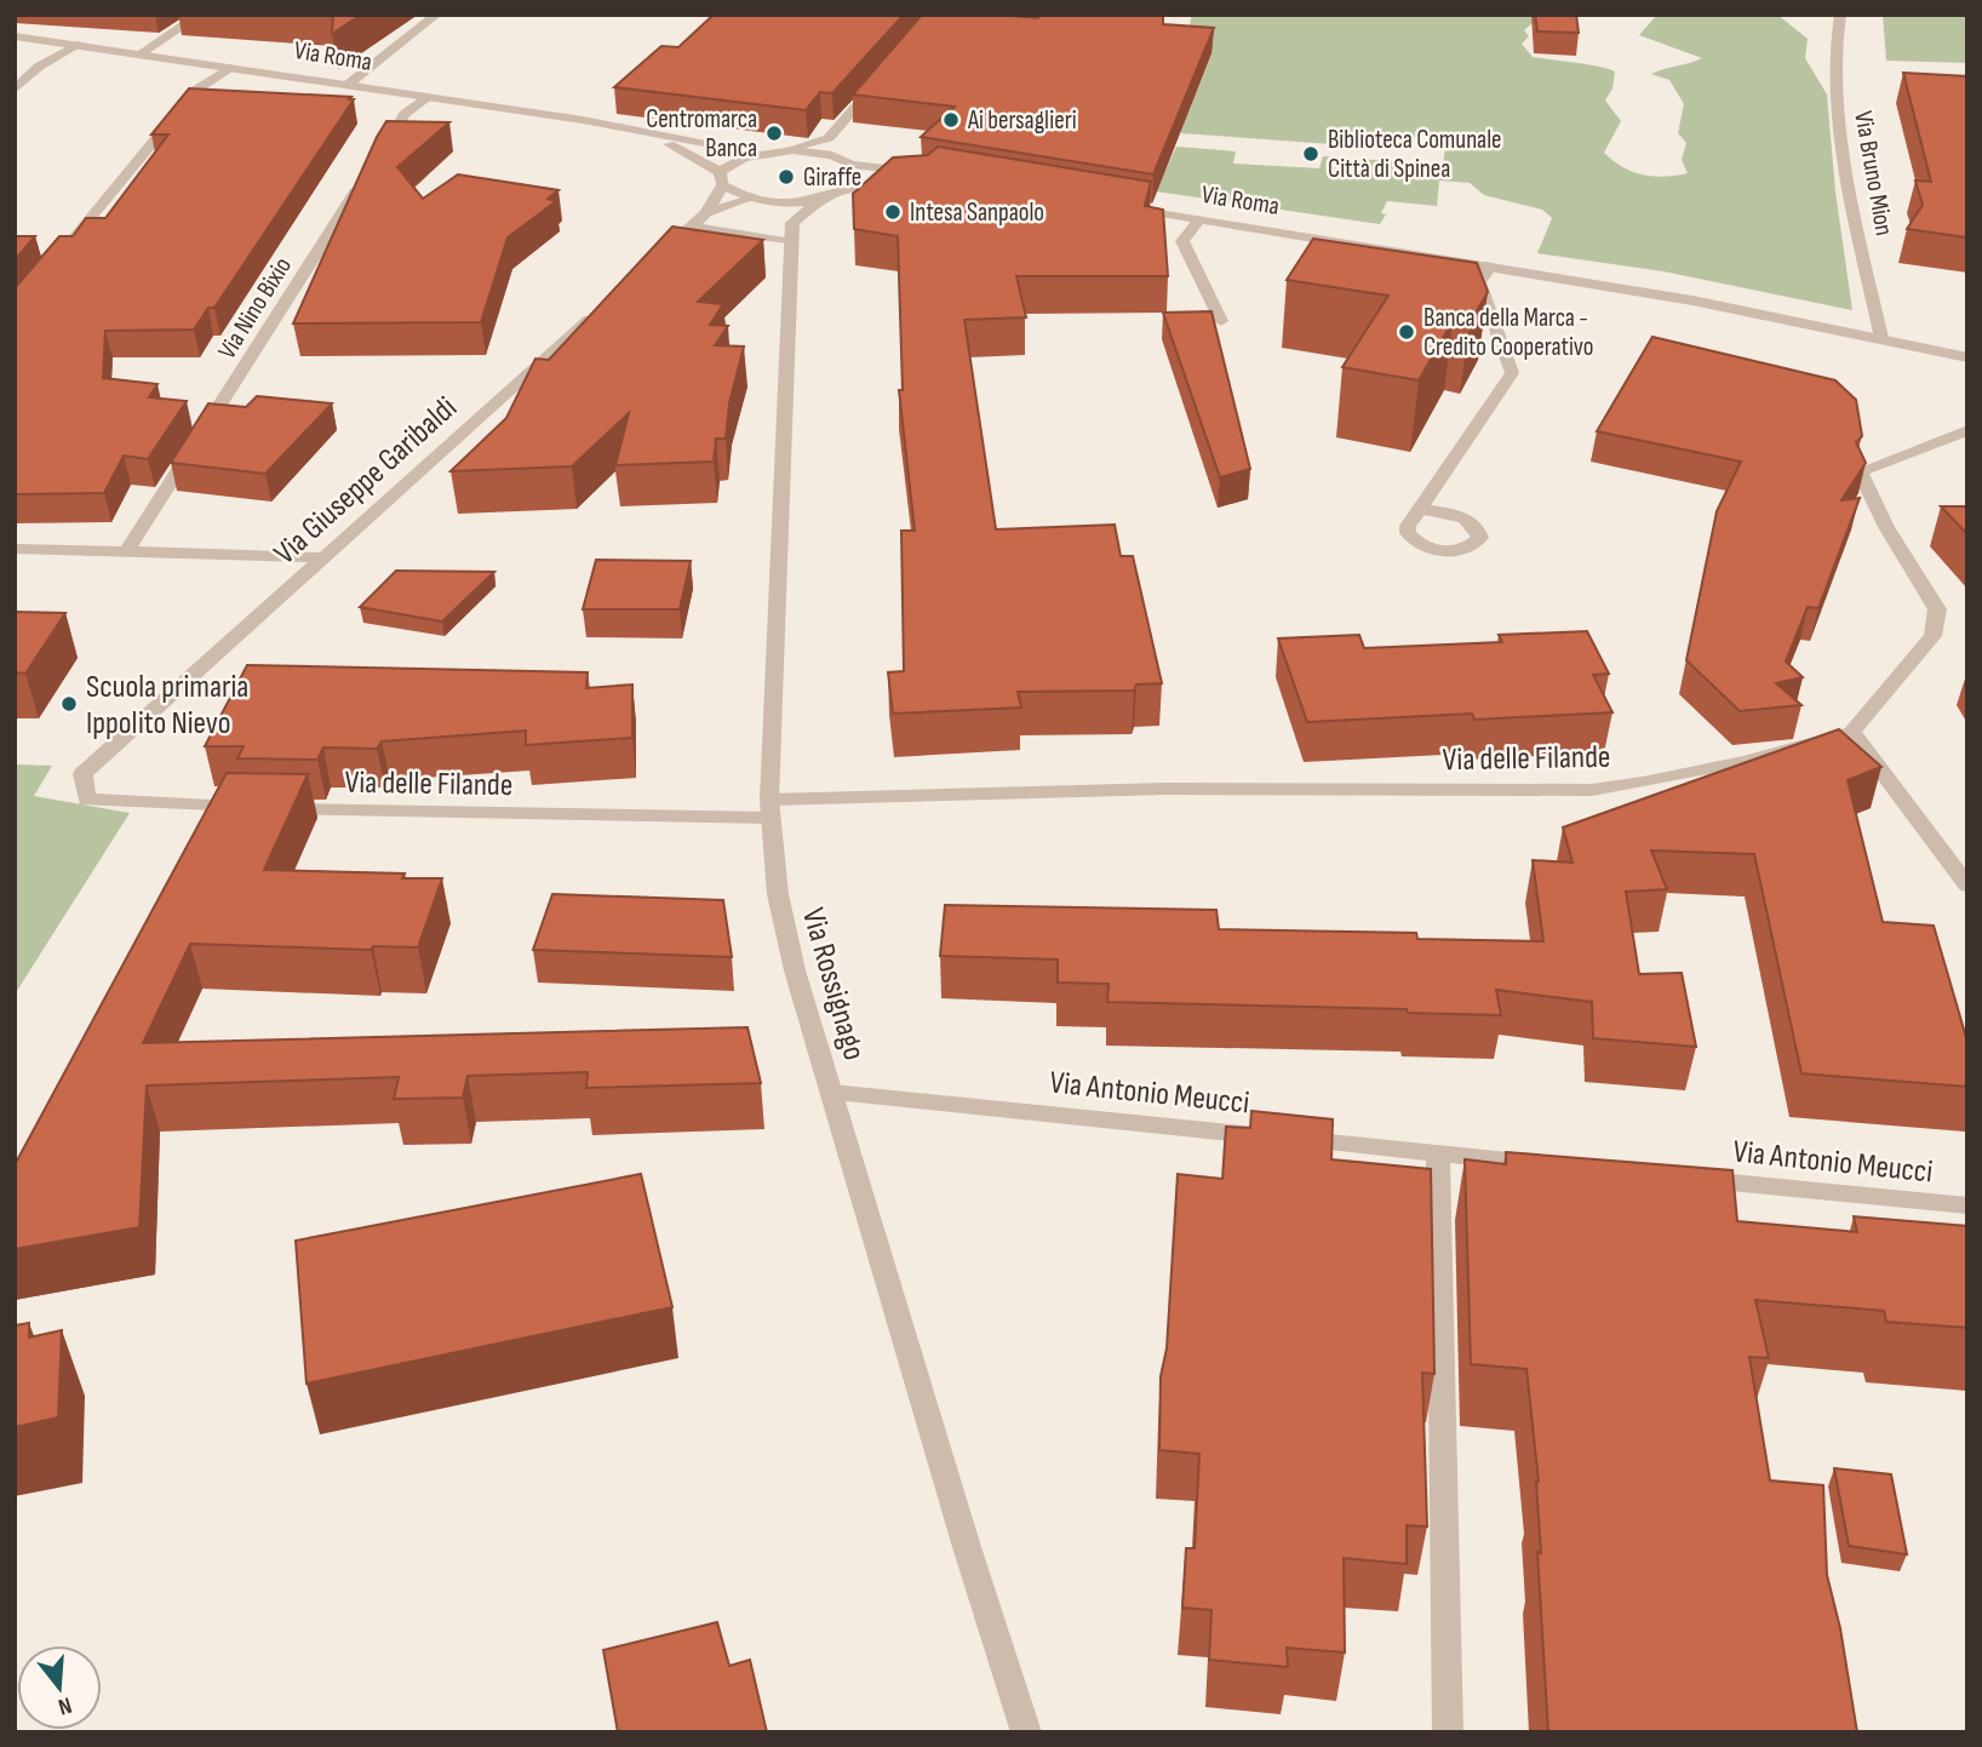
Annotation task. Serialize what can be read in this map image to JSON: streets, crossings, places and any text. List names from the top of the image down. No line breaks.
{"streets":{"street":["Via Roma","Via Bruno Mion","Via Nino Bixio","Via Giuseppe Garibaldi","Via delle Filande","Via Rossignago","Via Antonio Meucci"]},"crossings":[["Via Roma","Via Bruno Mion"],["Via Giuseppe Garibaldi","Via delle Filande"],["Via delle Filande","Via Rossignago"],["Via Rossignago","Via Antonio Meucci"]],"places":["Ai bersaglieri","Centromarca Banca","Biblioteca Comunale Città di Spinea","Giraffe","Intesa Sanpaolo","Banca della Marca - Credito Cooperativo","Scuola primaria Ippolito Nievo"],"north":"bottom"}
